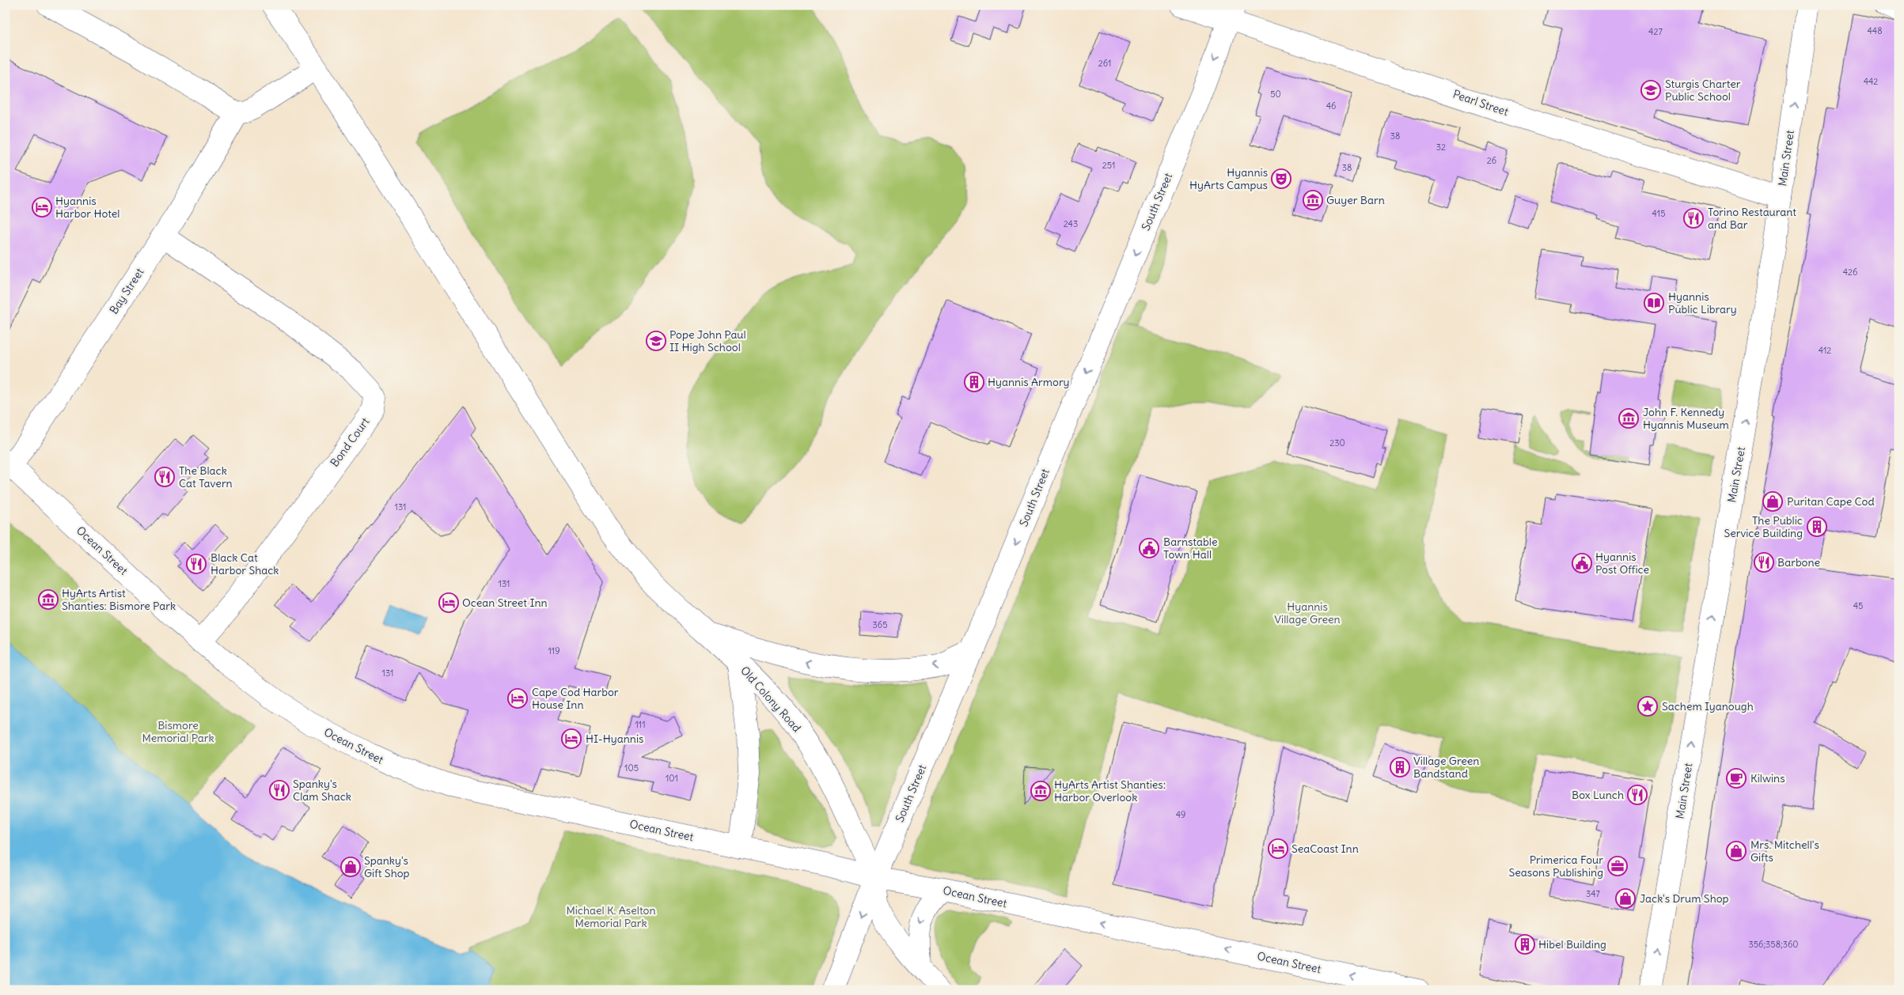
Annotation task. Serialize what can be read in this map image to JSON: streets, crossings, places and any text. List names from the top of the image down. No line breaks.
{"streets":{"main road":["Pearl Street","Main Street","South Street","Bay Street","Bond Court","Ocean Street","Old Colony Road"]},"crossings":[["Pearl Street","Main Street"],["Pearl Street","South Street"],["South Street","Ocean Street"],["South Street","Old Colony Road"],["Bay Street","Bond Court"],["Bay Street","Ocean Street"],["Bond Court","Ocean Street"],["Ocean Street","Old Colony Road"]],"one_way":["Main Street","South Street"],"parks":["Hyannis Village Green","Bismore Memorial Park","Michael K. Aselton Memorial Park"],"places":{"school or university":["Sturgis Charter Public School","Pope John Paul II High School"],"theatre":["Hyannis HyArts Campus"],"museum":["Guyer Barn","John F. Kennedy Hyannis Museum","HyArts Artist Shanties: Bismore Park","HyArts Artist Shanties: Harbor Overlook"],"hotel":["Hyannis Harbor Hotel","Ocean Street Inn","Cape Cod Harbor House Inn","HI-Hyannis","SeaCoast Inn"],"restaurant":["Torino Restaurant and Bar","The Black Cat Tavern","Barbone","Black Cat Harbor Shack","Spanky's Clam Shack","Box Lunch"],"library":["Hyannis Public Library"],"building":["Hyannis Armory","The Public Service Building","Village Green Bandstand","Hibel Building"],"shop":["Puritan Cape Cod","Mrs. Mitchell's Gifts","Spanky's Gift Shop","Jack's Drum Shop"],"public building":["Barnstable Town Hall","Hyannis Post Office"],"place":["Sachem Iyanough"],"cafe":["Kilwins"],"office":["Primerica Four Seasons Publishing"]},"house_numbers":["448","427","261","442","50","46","38","32","26","251","38","415","243","426","412","230","131","131","45","365","119","131","111","105","101","49","347","356;358;360"]}
